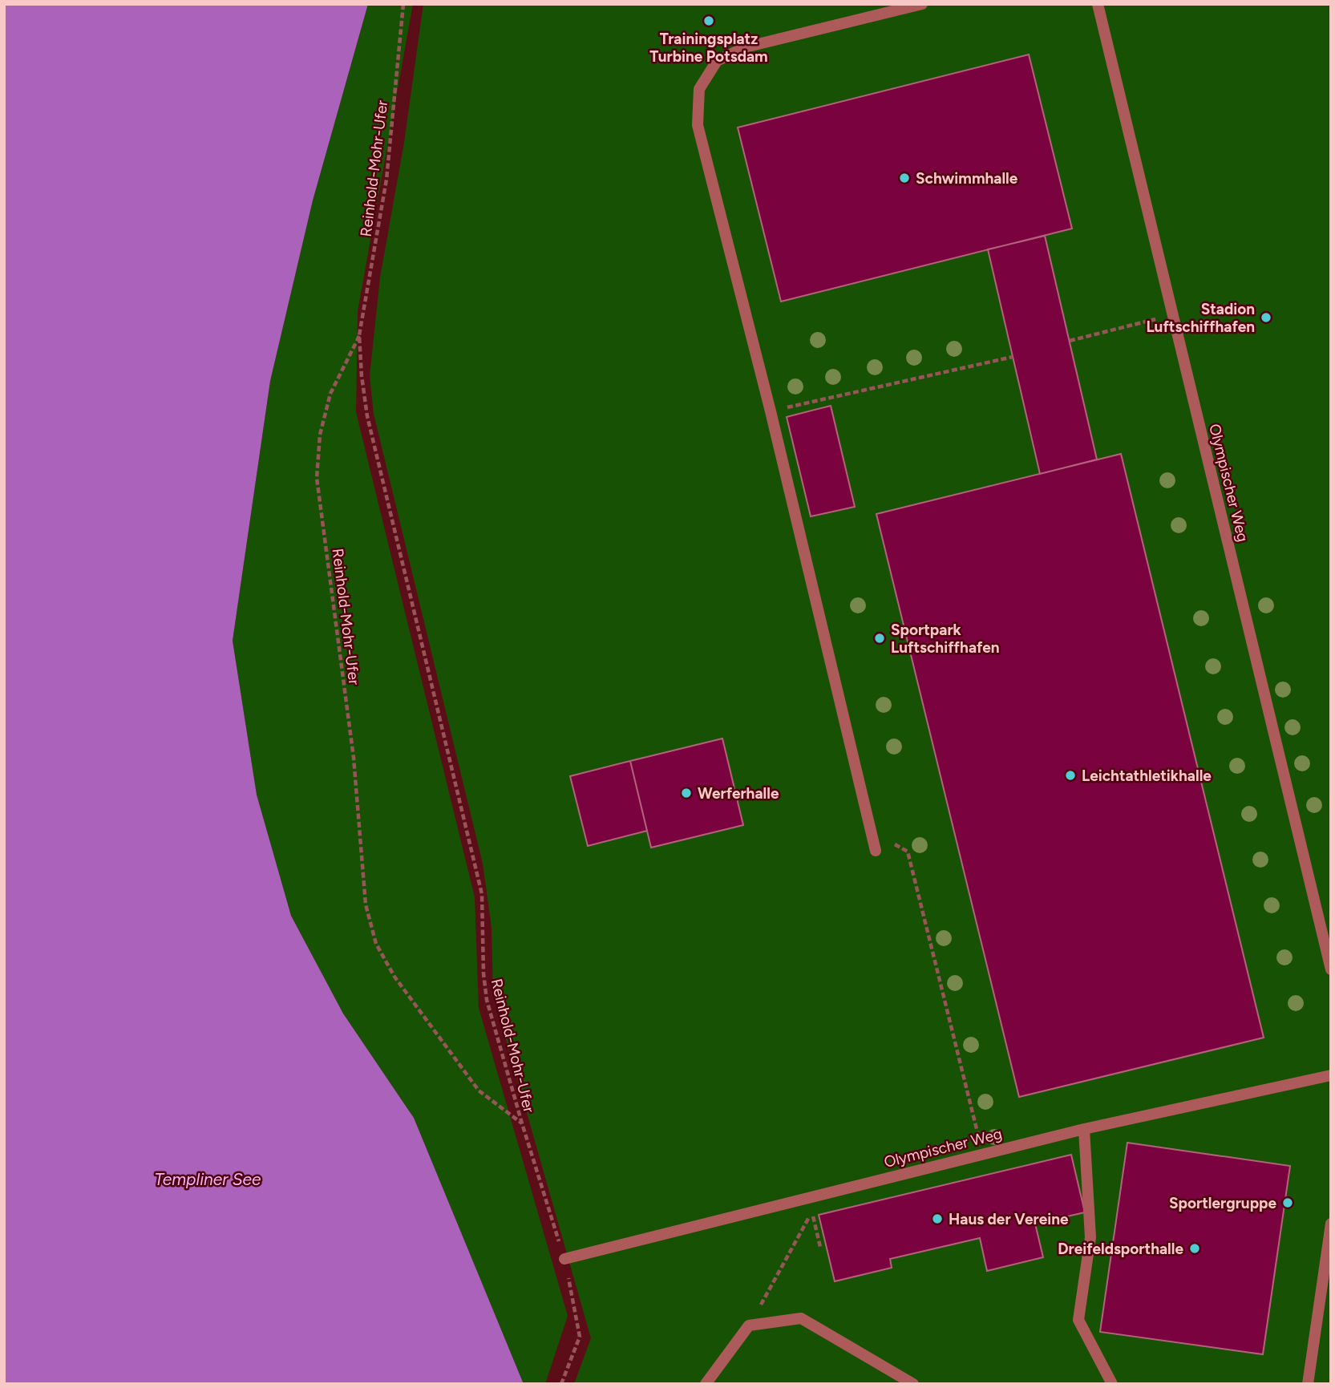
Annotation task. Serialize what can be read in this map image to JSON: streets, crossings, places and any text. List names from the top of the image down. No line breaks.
{"streets":{"street":["Olympischer Weg"],"path":["Reinhold-Mohr-Ufer"]},"water":["Templiner See"],"places":["Trainingsplatz Turbine Potsdam","Schwimmhalle","Stadion Luftschiffhafen","Sportpark Luftschiffhafen","Leichtathletikhalle","Werferhalle","Sportlergruppe","Haus der Vereine","Dreifeldsporthalle"]}
